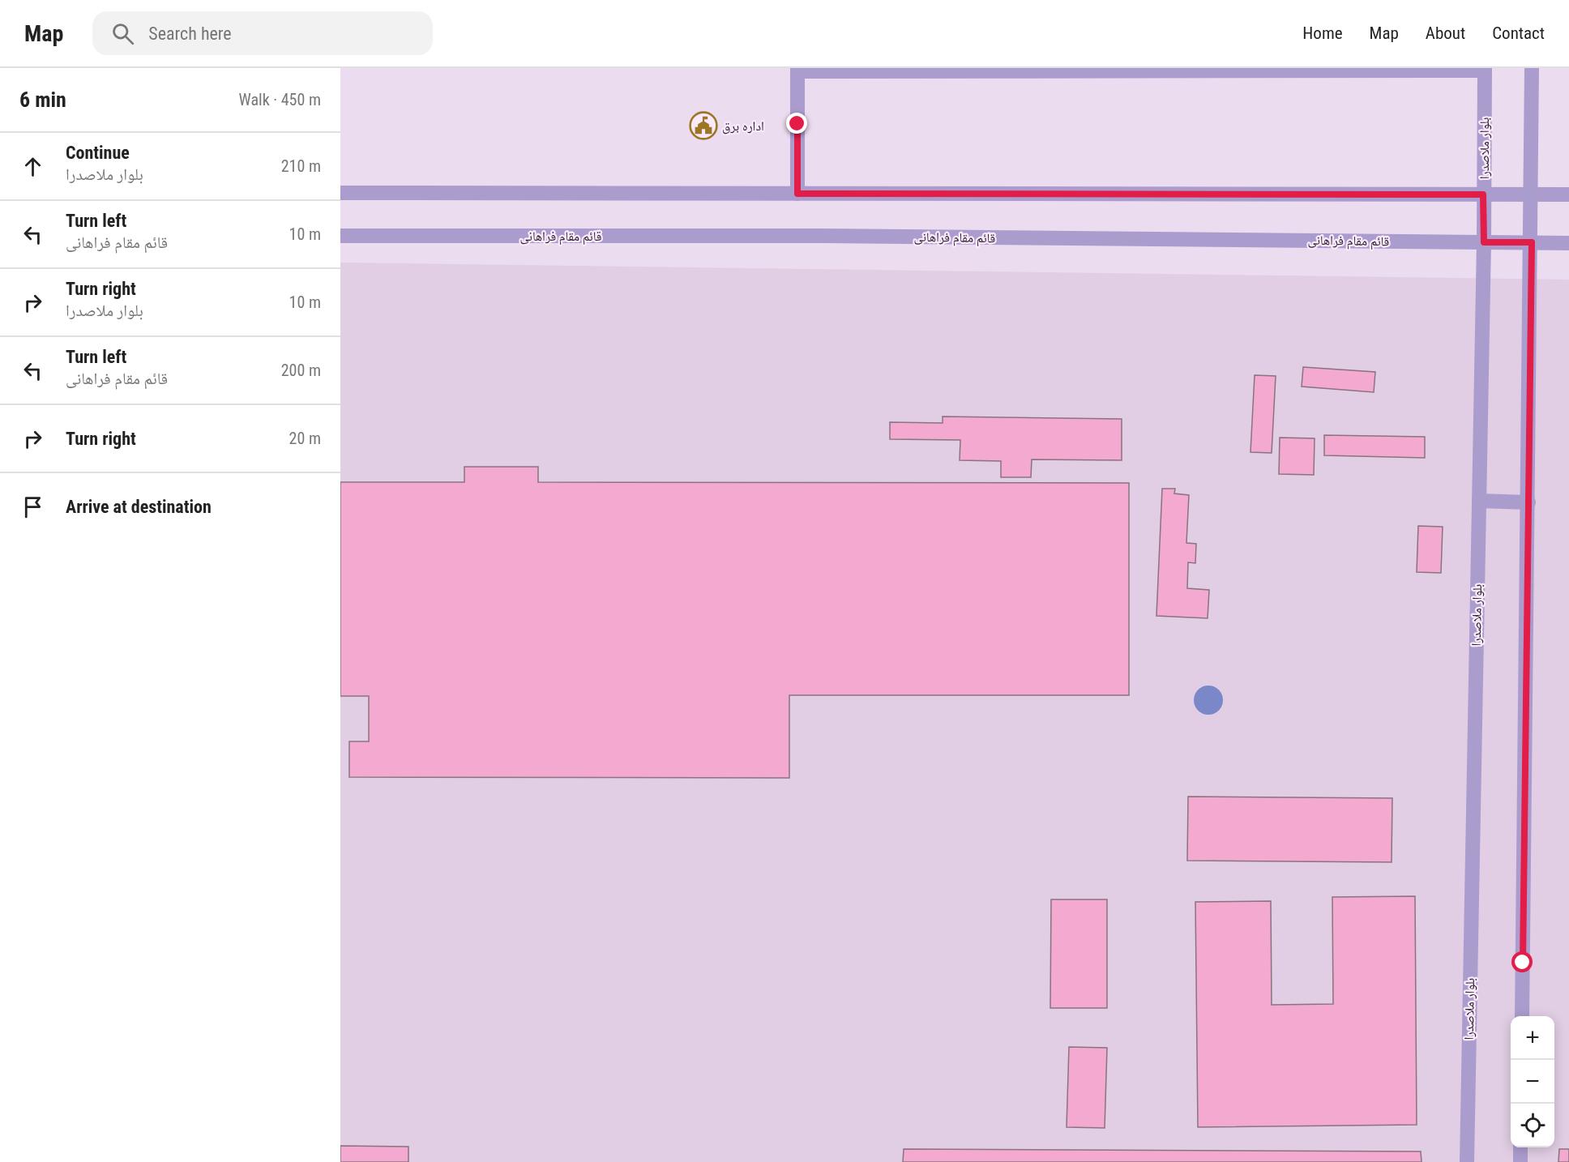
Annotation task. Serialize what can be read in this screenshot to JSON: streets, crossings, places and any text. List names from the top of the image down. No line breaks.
{"streets":{"street":["بلوار ملاصدرا","قائم مقام فراهانی"]},"crossings":[["بلوار ملاصدرا","قائم مقام فراهانی"]],"places":{"public building":["اداره برق"]},"page":{"header":"Map","search":"Search here","nav":["Home","Map","About","Contact"],"heading":["6 min","Walk · 450 m"],"list":[["Continue","بلوار ملاصدرا","210 m"],["Turn left","قائم مقام فراهانی","10 m"],["Turn right","بلوار ملاصدرا","10 m"],["Turn left","قائم مقام فراهانی","200 m"],["Turn right","20 m"],"Arrive at destination"],"map_buttons":["+","−"]}}
